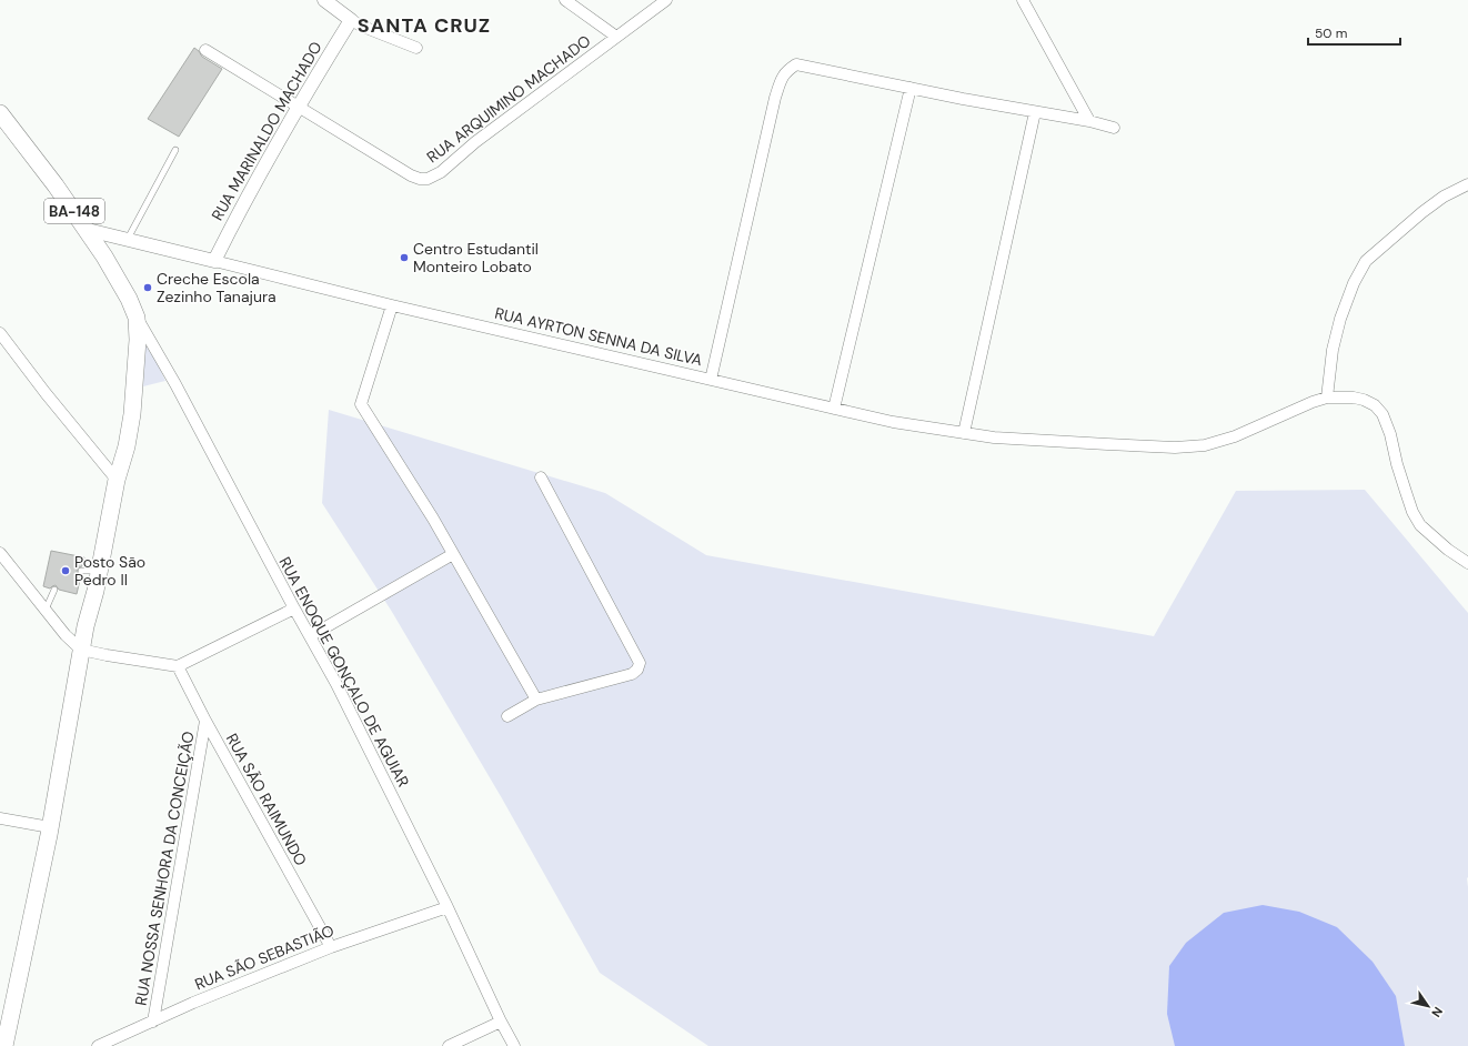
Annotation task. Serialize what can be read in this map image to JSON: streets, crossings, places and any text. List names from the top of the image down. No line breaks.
{"streets":{"main road":["BA-148"],"street":["RUA ARQUIMINO MACHADO","RUA MARINALDO MACHADO","RUA AYRTON SENNA DA SILVA","RUA ENOQUE GONÇALO DE AGUIAR","RUA SÃO RAIMUNDO","RUA NOSSA SENHORA DA CONCEIÇÃO","RUA SÃO SEBASTIÃO"]},"crossings":[["RUA ARQUIMINO MACHADO","RUA MARINALDO MACHADO"],["RUA MARINALDO MACHADO","RUA AYRTON SENNA DA SILVA"],["BA-148","RUA AYRTON SENNA DA SILVA"],["BA-148","RUA ENOQUE GONÇALO DE AGUIAR"],["RUA ENOQUE GONÇALO DE AGUIAR","RUA SÃO SEBASTIÃO"],["RUA SÃO RAIMUNDO","RUA NOSSA SENHORA DA CONCEIÇÃO"],["RUA SÃO RAIMUNDO","RUA SÃO SEBASTIÃO"],["RUA NOSSA SENHORA DA CONCEIÇÃO","RUA SÃO SEBASTIÃO"]],"districts":["SANTA CRUZ"],"places":["Centro Estudantil Monteiro Lobato","Creche Escola Zezinho Tanajura","Posto São Pedro II"],"scale_bar":"50 m","north":"bottom right"}
